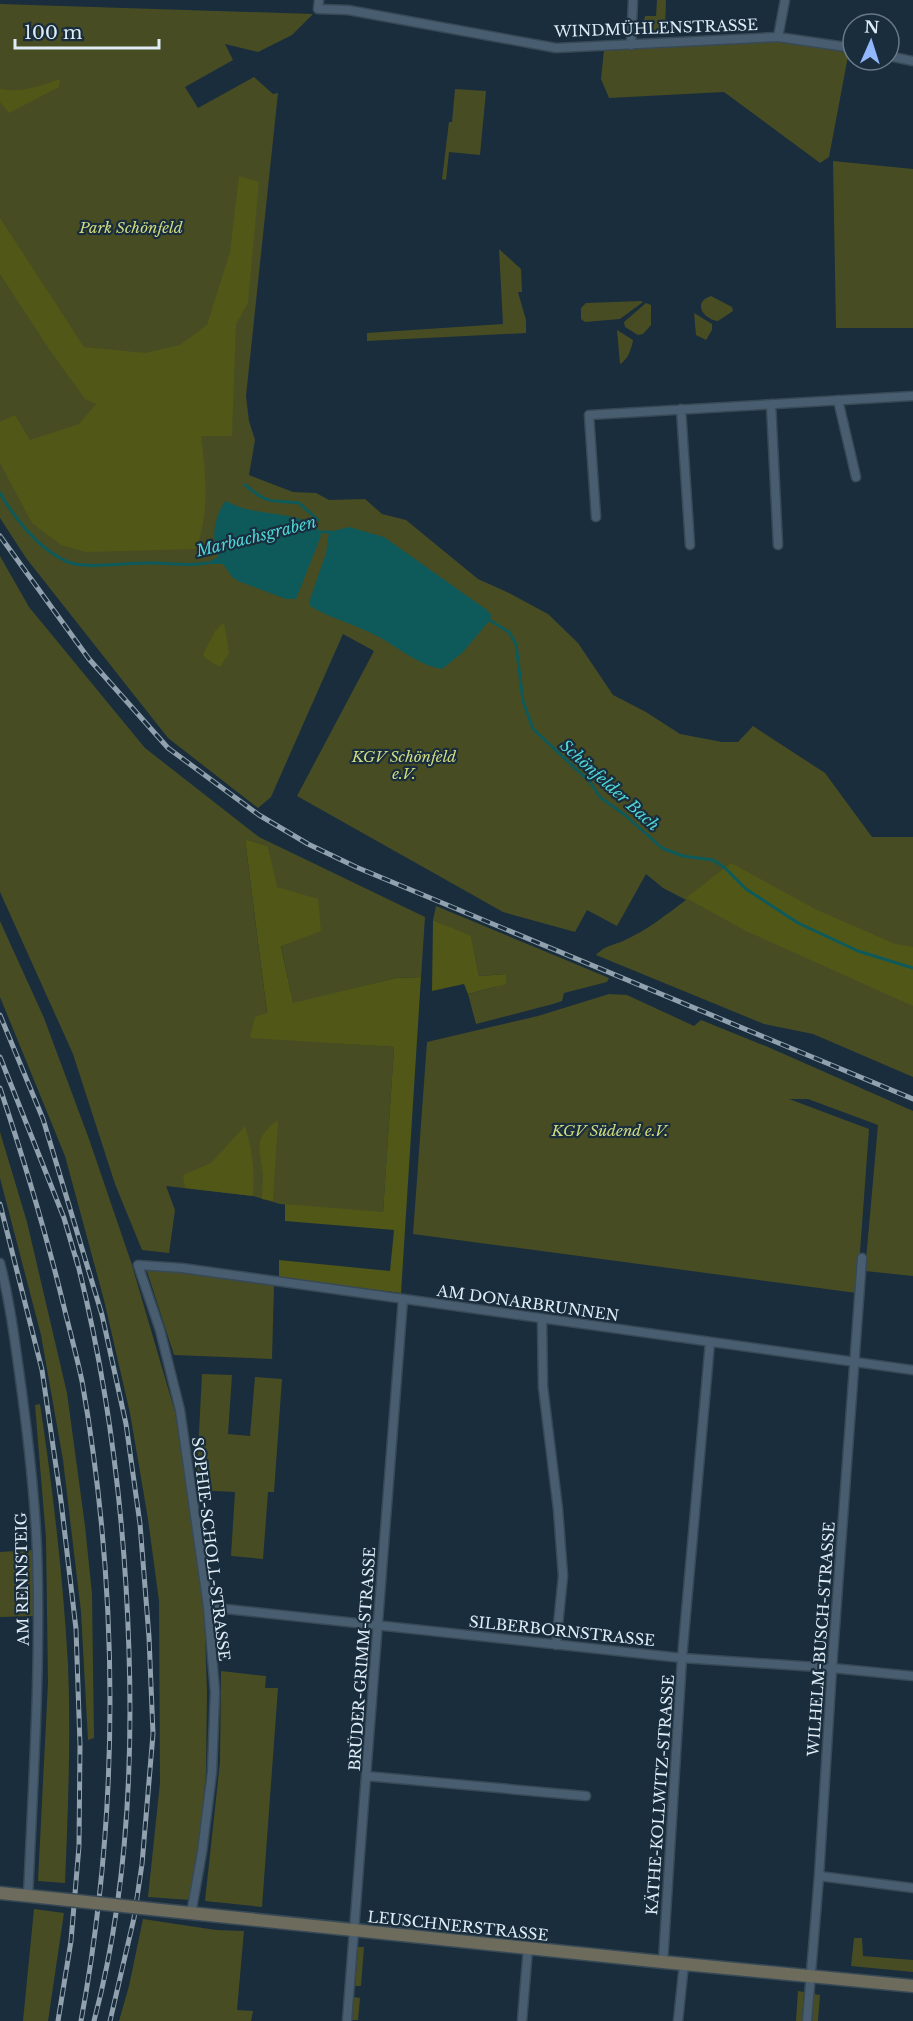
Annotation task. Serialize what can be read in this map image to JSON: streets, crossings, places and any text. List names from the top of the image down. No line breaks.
{"streets":{"main road":["LEUSCHNERSTRASSE"],"street":["WINDMÜHLENSTRASSE","AM DONARBRUNNEN","SOPHIE-SCHOLL-STRASSE","AM RENNSTEIG","SILBERBORNSTRASSE","WILHELM-BUSCH-STRASSE","BRÜDER-GRIMM-STRASSE","KÄTHE-KOLLWITZ-STRASSE"]},"crossings":[["AM DONARBRUNNEN","SOPHIE-SCHOLL-STRASSE"],["AM DONARBRUNNEN","WILHELM-BUSCH-STRASSE"],["AM DONARBRUNNEN","BRÜDER-GRIMM-STRASSE"],["AM DONARBRUNNEN","KÄTHE-KOLLWITZ-STRASSE"],["SOPHIE-SCHOLL-STRASSE","SILBERBORNSTRASSE"],["SOPHIE-SCHOLL-STRASSE","LEUSCHNERSTRASSE"],["AM RENNSTEIG","LEUSCHNERSTRASSE"],["SILBERBORNSTRASSE","WILHELM-BUSCH-STRASSE"],["SILBERBORNSTRASSE","BRÜDER-GRIMM-STRASSE"],["SILBERBORNSTRASSE","KÄTHE-KOLLWITZ-STRASSE"],["WILHELM-BUSCH-STRASSE","LEUSCHNERSTRASSE"],["BRÜDER-GRIMM-STRASSE","LEUSCHNERSTRASSE"],["KÄTHE-KOLLWITZ-STRASSE","LEUSCHNERSTRASSE"]],"water":["Marbachsgraben","Schönfelder Bach"],"parks":["Park Schönfeld","KGV Schönfeld e.V.","KGV Südend e.V."],"scale_bar":"100 m","north":"top"}
